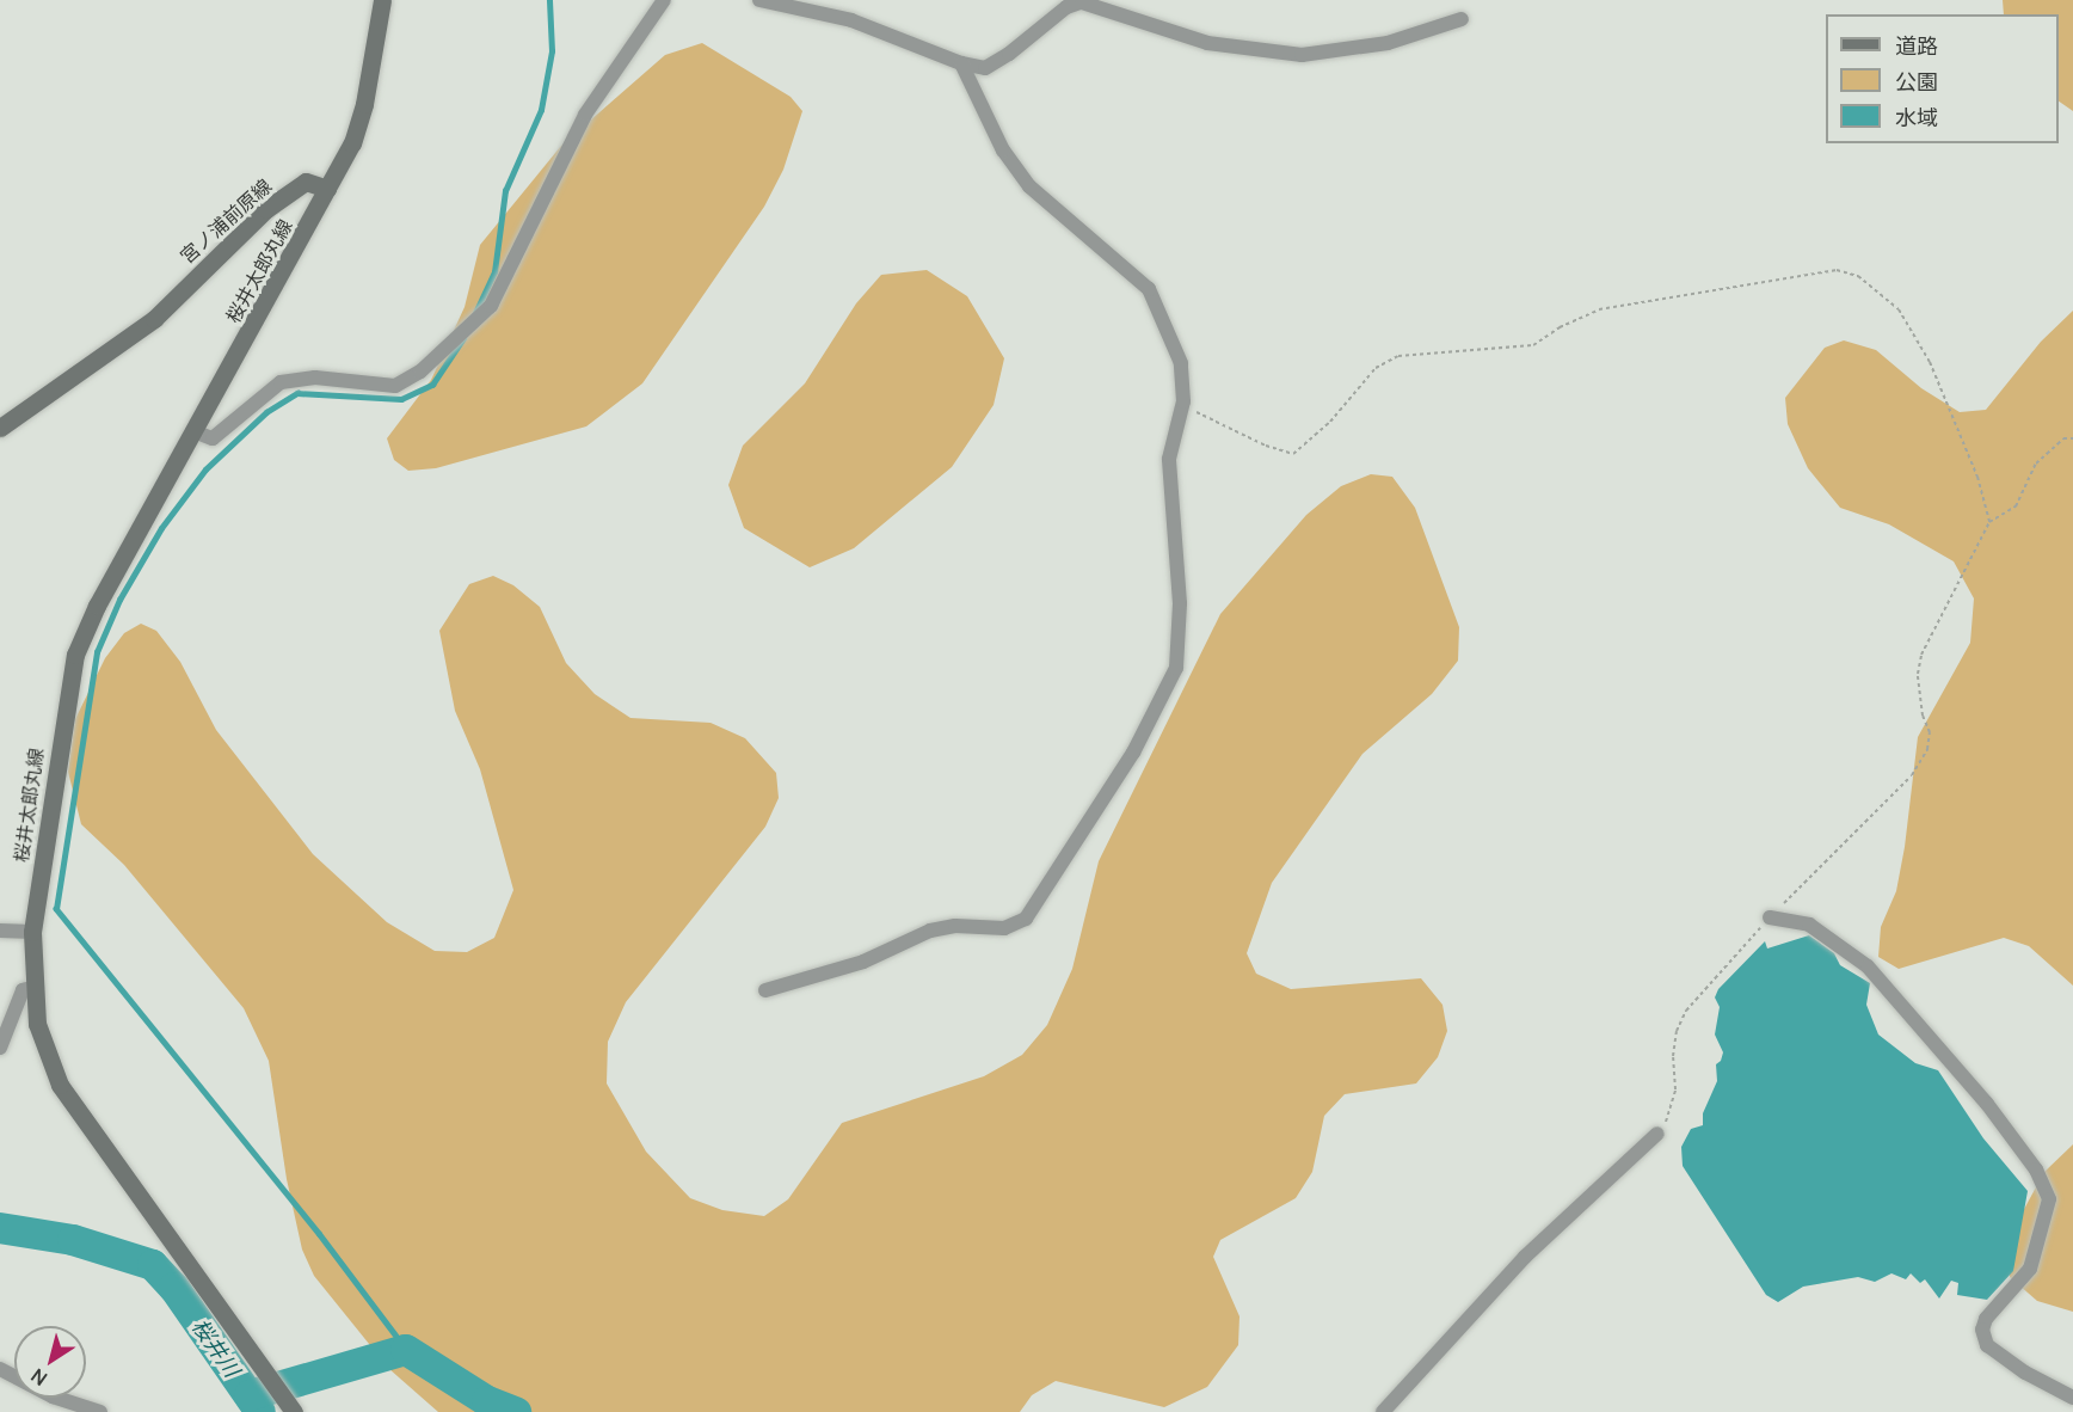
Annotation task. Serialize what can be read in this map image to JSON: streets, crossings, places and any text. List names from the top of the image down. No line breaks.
{"streets":{"main road":["宮ノ浦前原線","桜井太郎丸線"]},"crossings":[["宮ノ浦前原線","桜井太郎丸線"]],"water":["桜井川"],"legend":["道路","公園","水域"],"north":"bottom left"}
